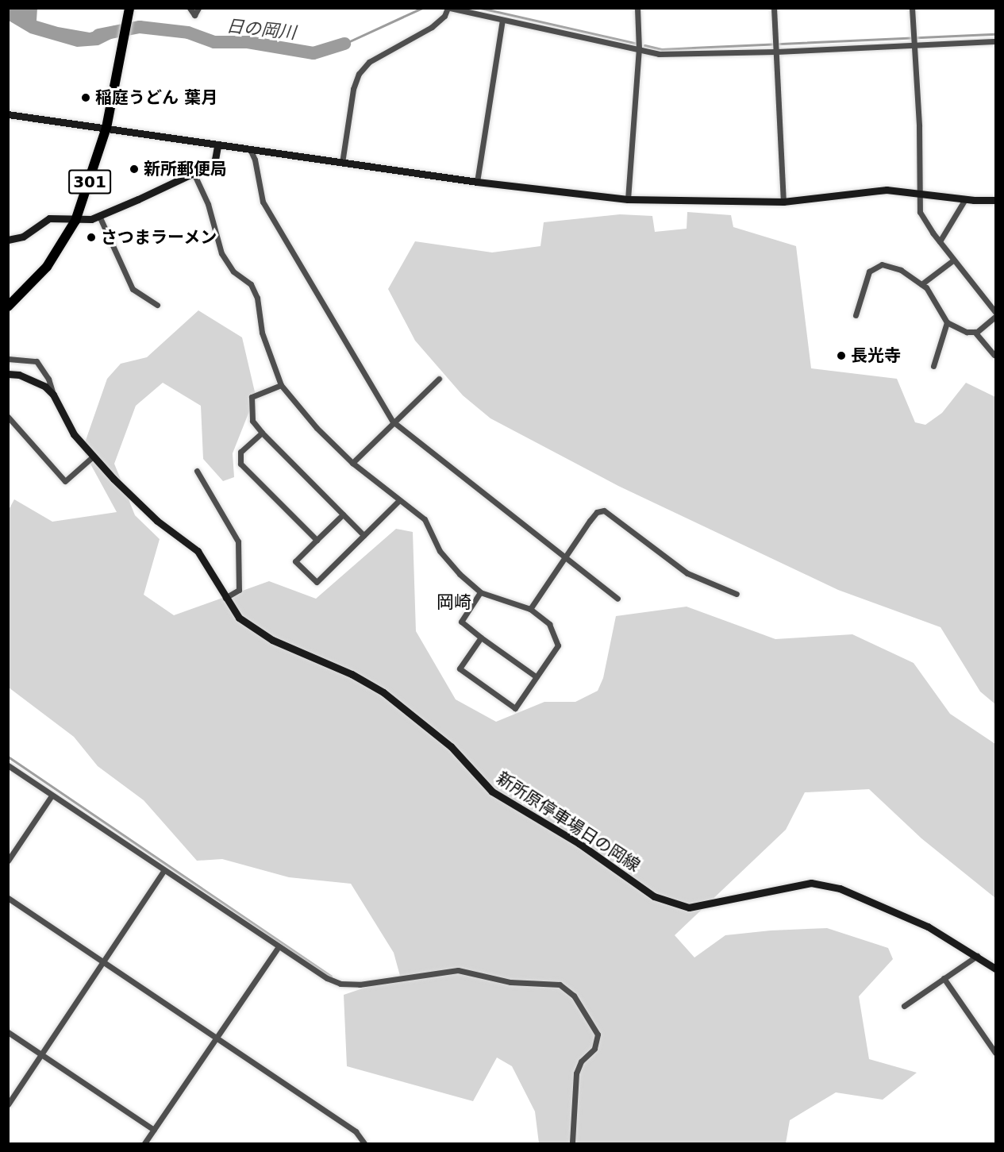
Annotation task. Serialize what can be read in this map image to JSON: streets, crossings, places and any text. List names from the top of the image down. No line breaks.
{"streets":{"highway":["301"],"street":["新所原停車場日の岡線"]},"districts":["岡崎"],"water":["日の岡川"],"places":["稲庭うどん 葉月","新所郵便局","さつまラーメン","長光寺"]}
